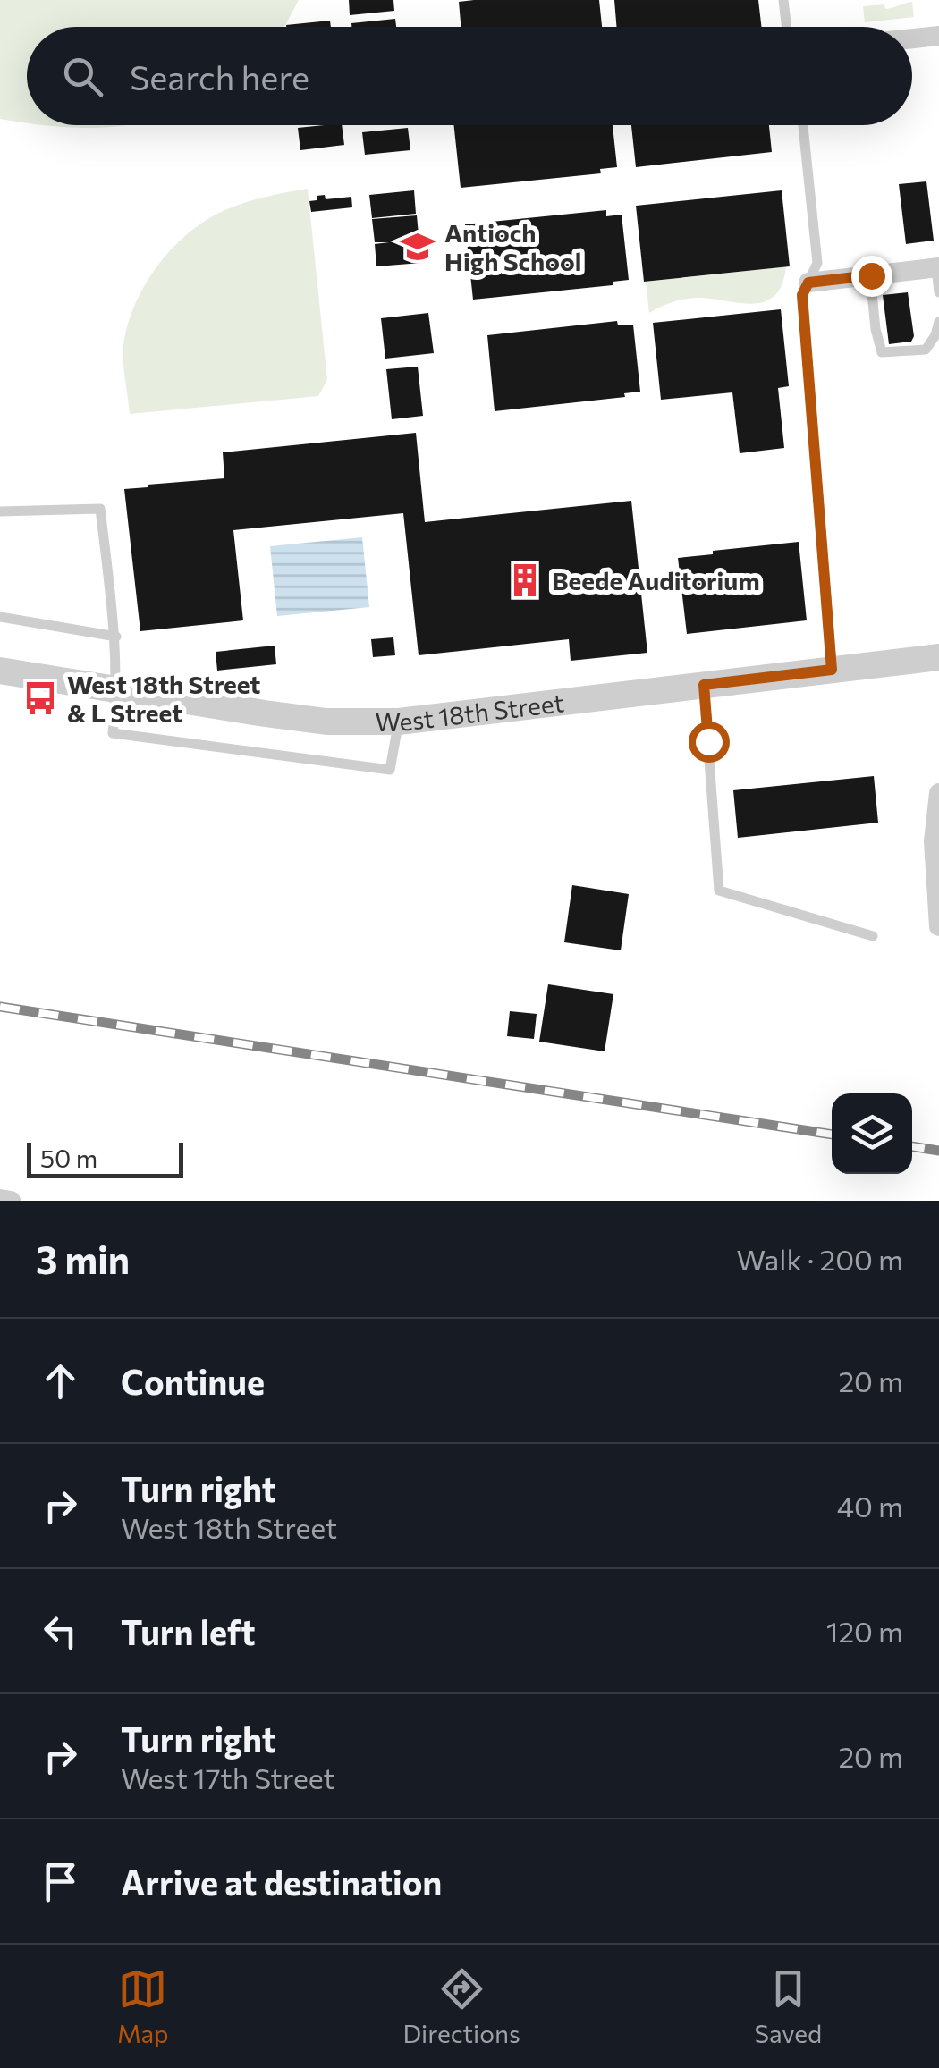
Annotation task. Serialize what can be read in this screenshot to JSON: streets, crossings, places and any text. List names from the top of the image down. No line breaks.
{"streets":{"street":["West 18th Street"]},"places":{"school or university":["Antioch High School"],"building":["Beede Auditorium"],"bus stop":["West 18th Street & L Street"]},"scale_bar":"50 m","page":{"search":"Search here","scale":"50 m","heading":["3 min","Walk · 200 m"],"list":[["Continue","20 m"],["Turn right","West 18th Street","40 m"],["Turn left","120 m"],["Turn right","West 17th Street","20 m"],"Arrive at destination"],"nav":["Map","Directions","Saved"]}}
